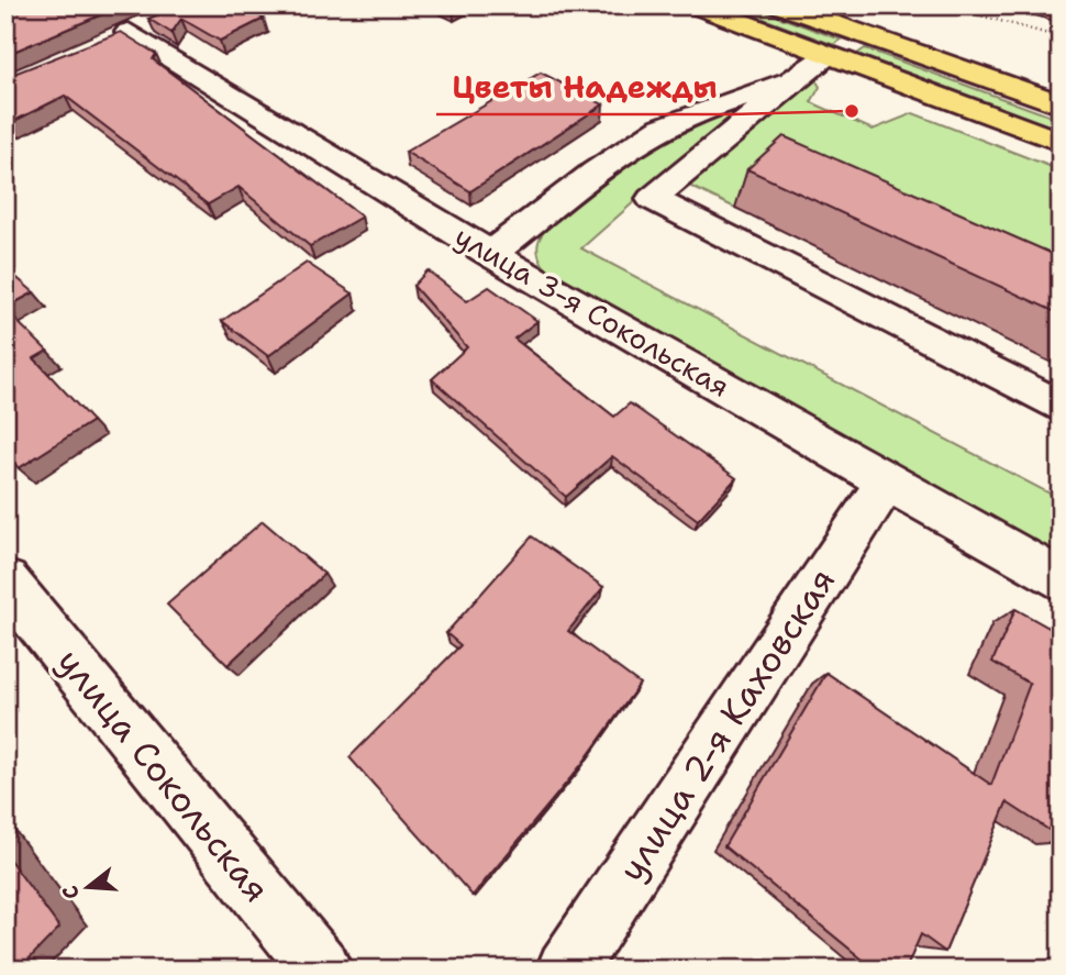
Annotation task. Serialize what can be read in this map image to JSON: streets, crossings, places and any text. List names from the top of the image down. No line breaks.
{"streets":{"street":["улица 3-я Сокольская","улица 2-я Каховская","улица Сокольская"]},"crossings":[["улица 3-я Сокольская","улица 2-я Каховская"]],"places":["Цветы Надежды"],"north":"left"}
